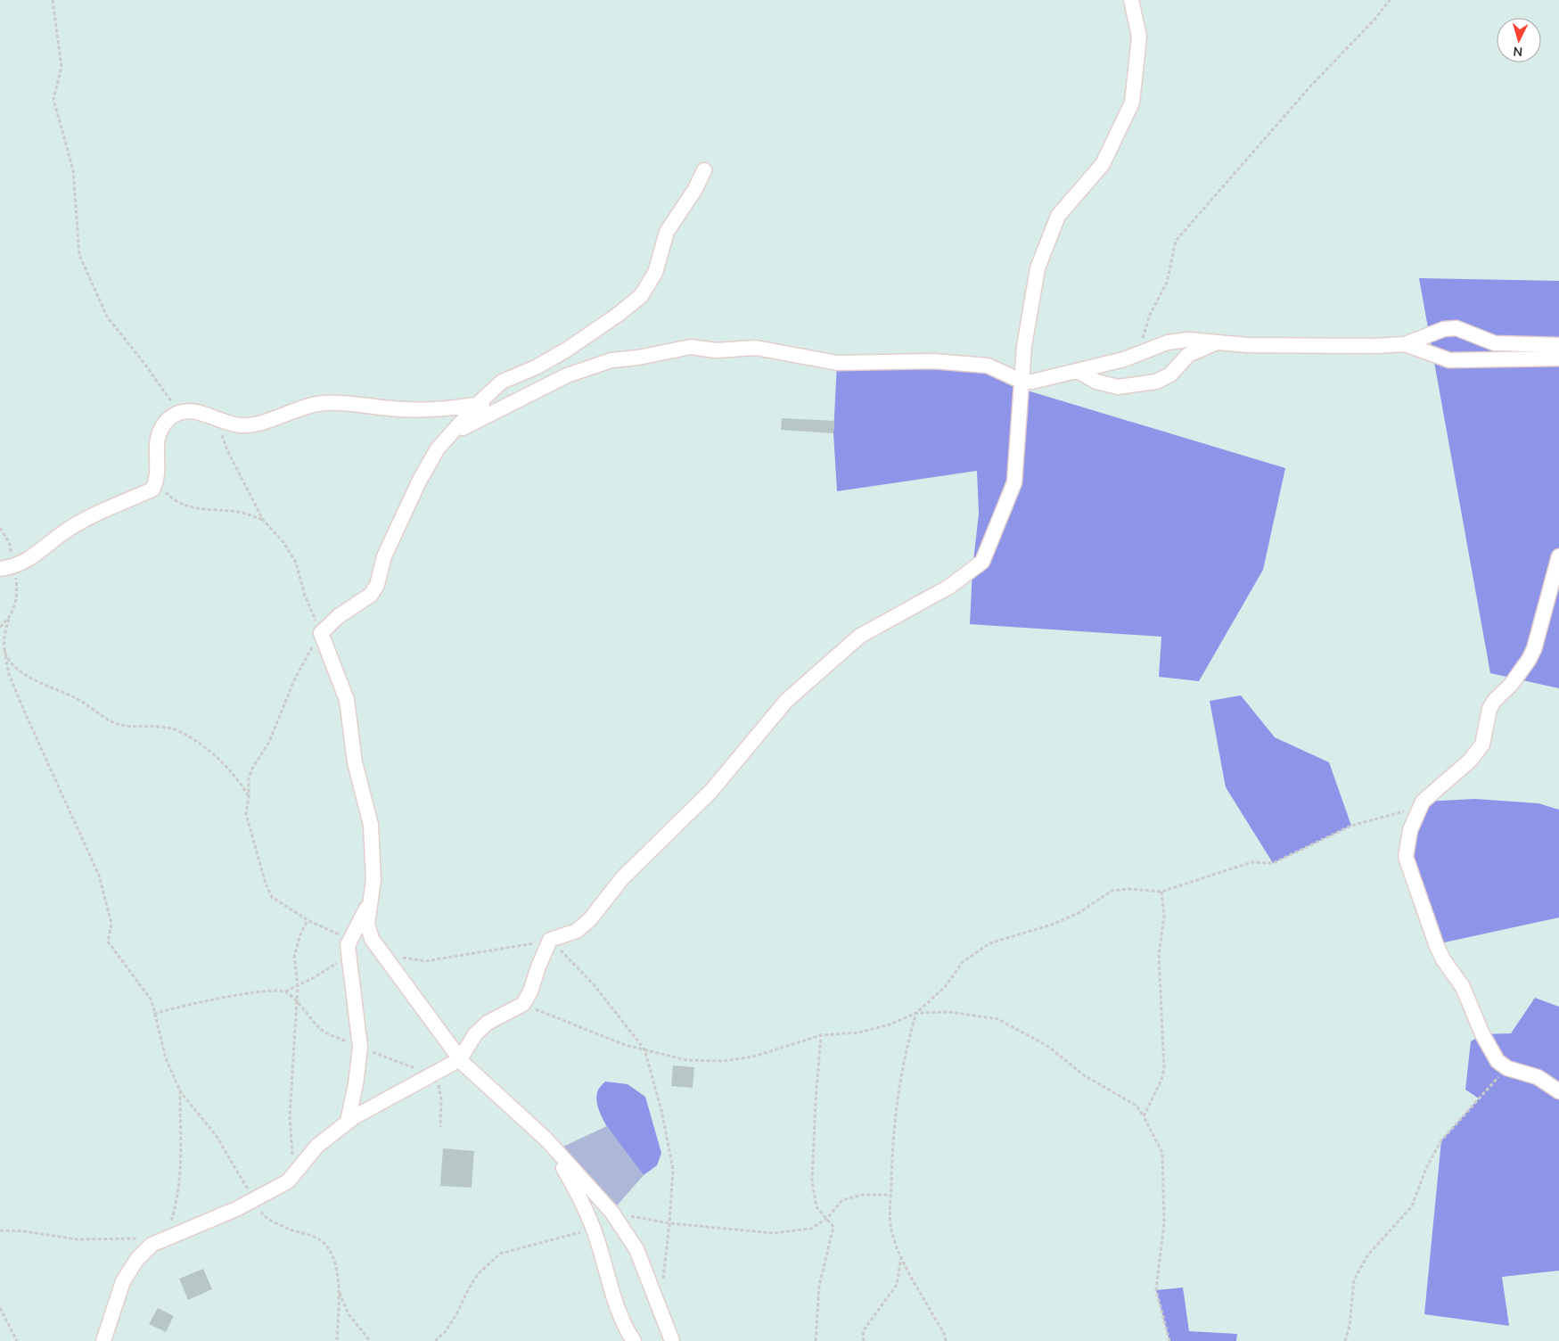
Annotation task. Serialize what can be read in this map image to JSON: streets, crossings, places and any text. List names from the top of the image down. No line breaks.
{"north":"bottom"}
